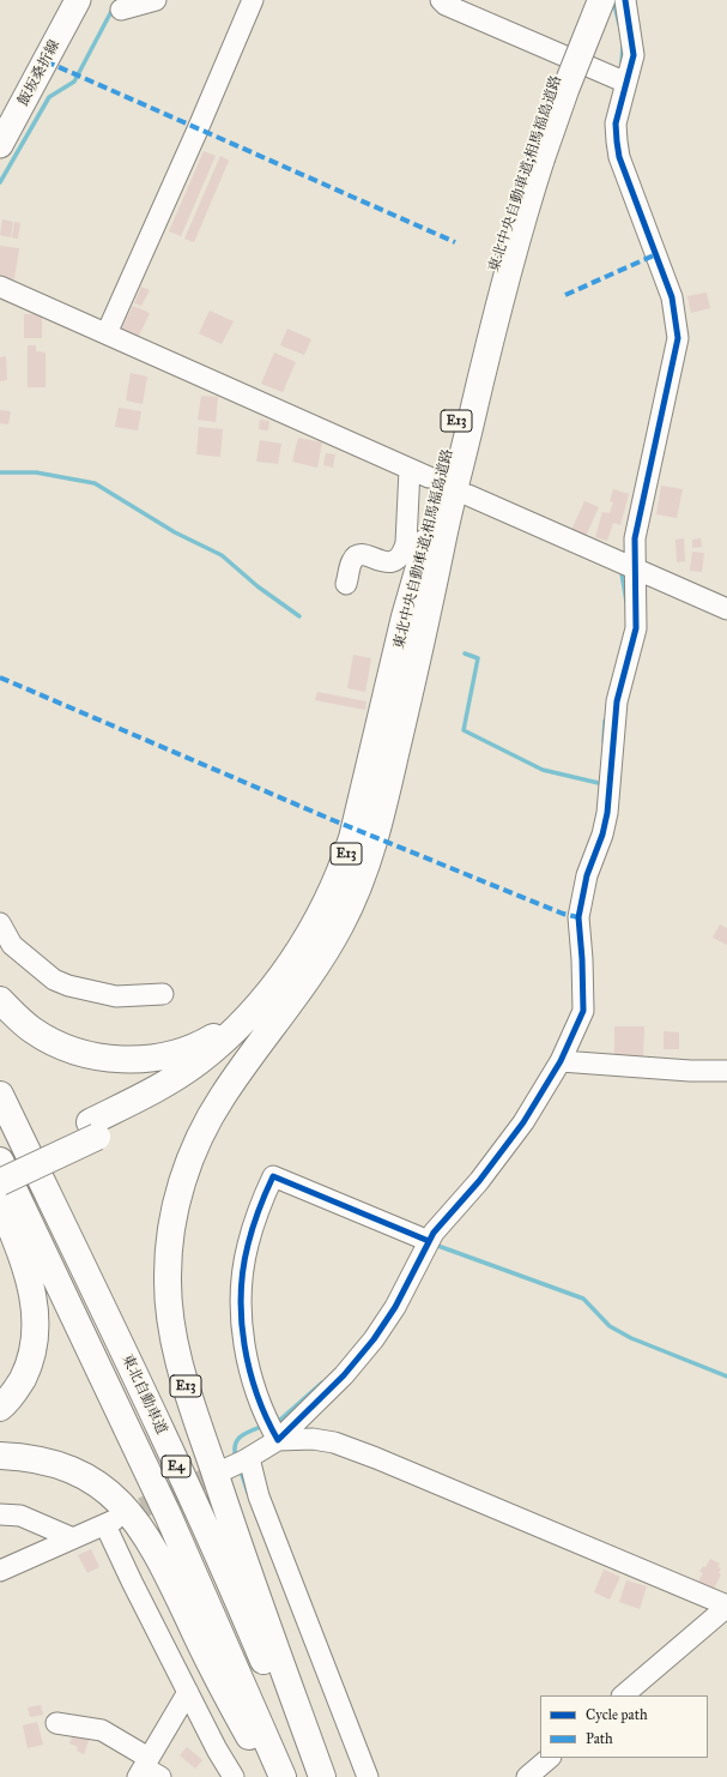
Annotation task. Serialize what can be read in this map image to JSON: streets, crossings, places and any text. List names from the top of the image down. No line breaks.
{"streets":{"highway":["東北中央自動車道;相馬福島道路","E13","東北自動車道","E4"],"main road":["飯坂桑折線"]},"crossings":[["東北中央自動車道;相馬福島道路","E13"],["E13","東北自動車道"]],"legend":["Cycle path","Path"]}
